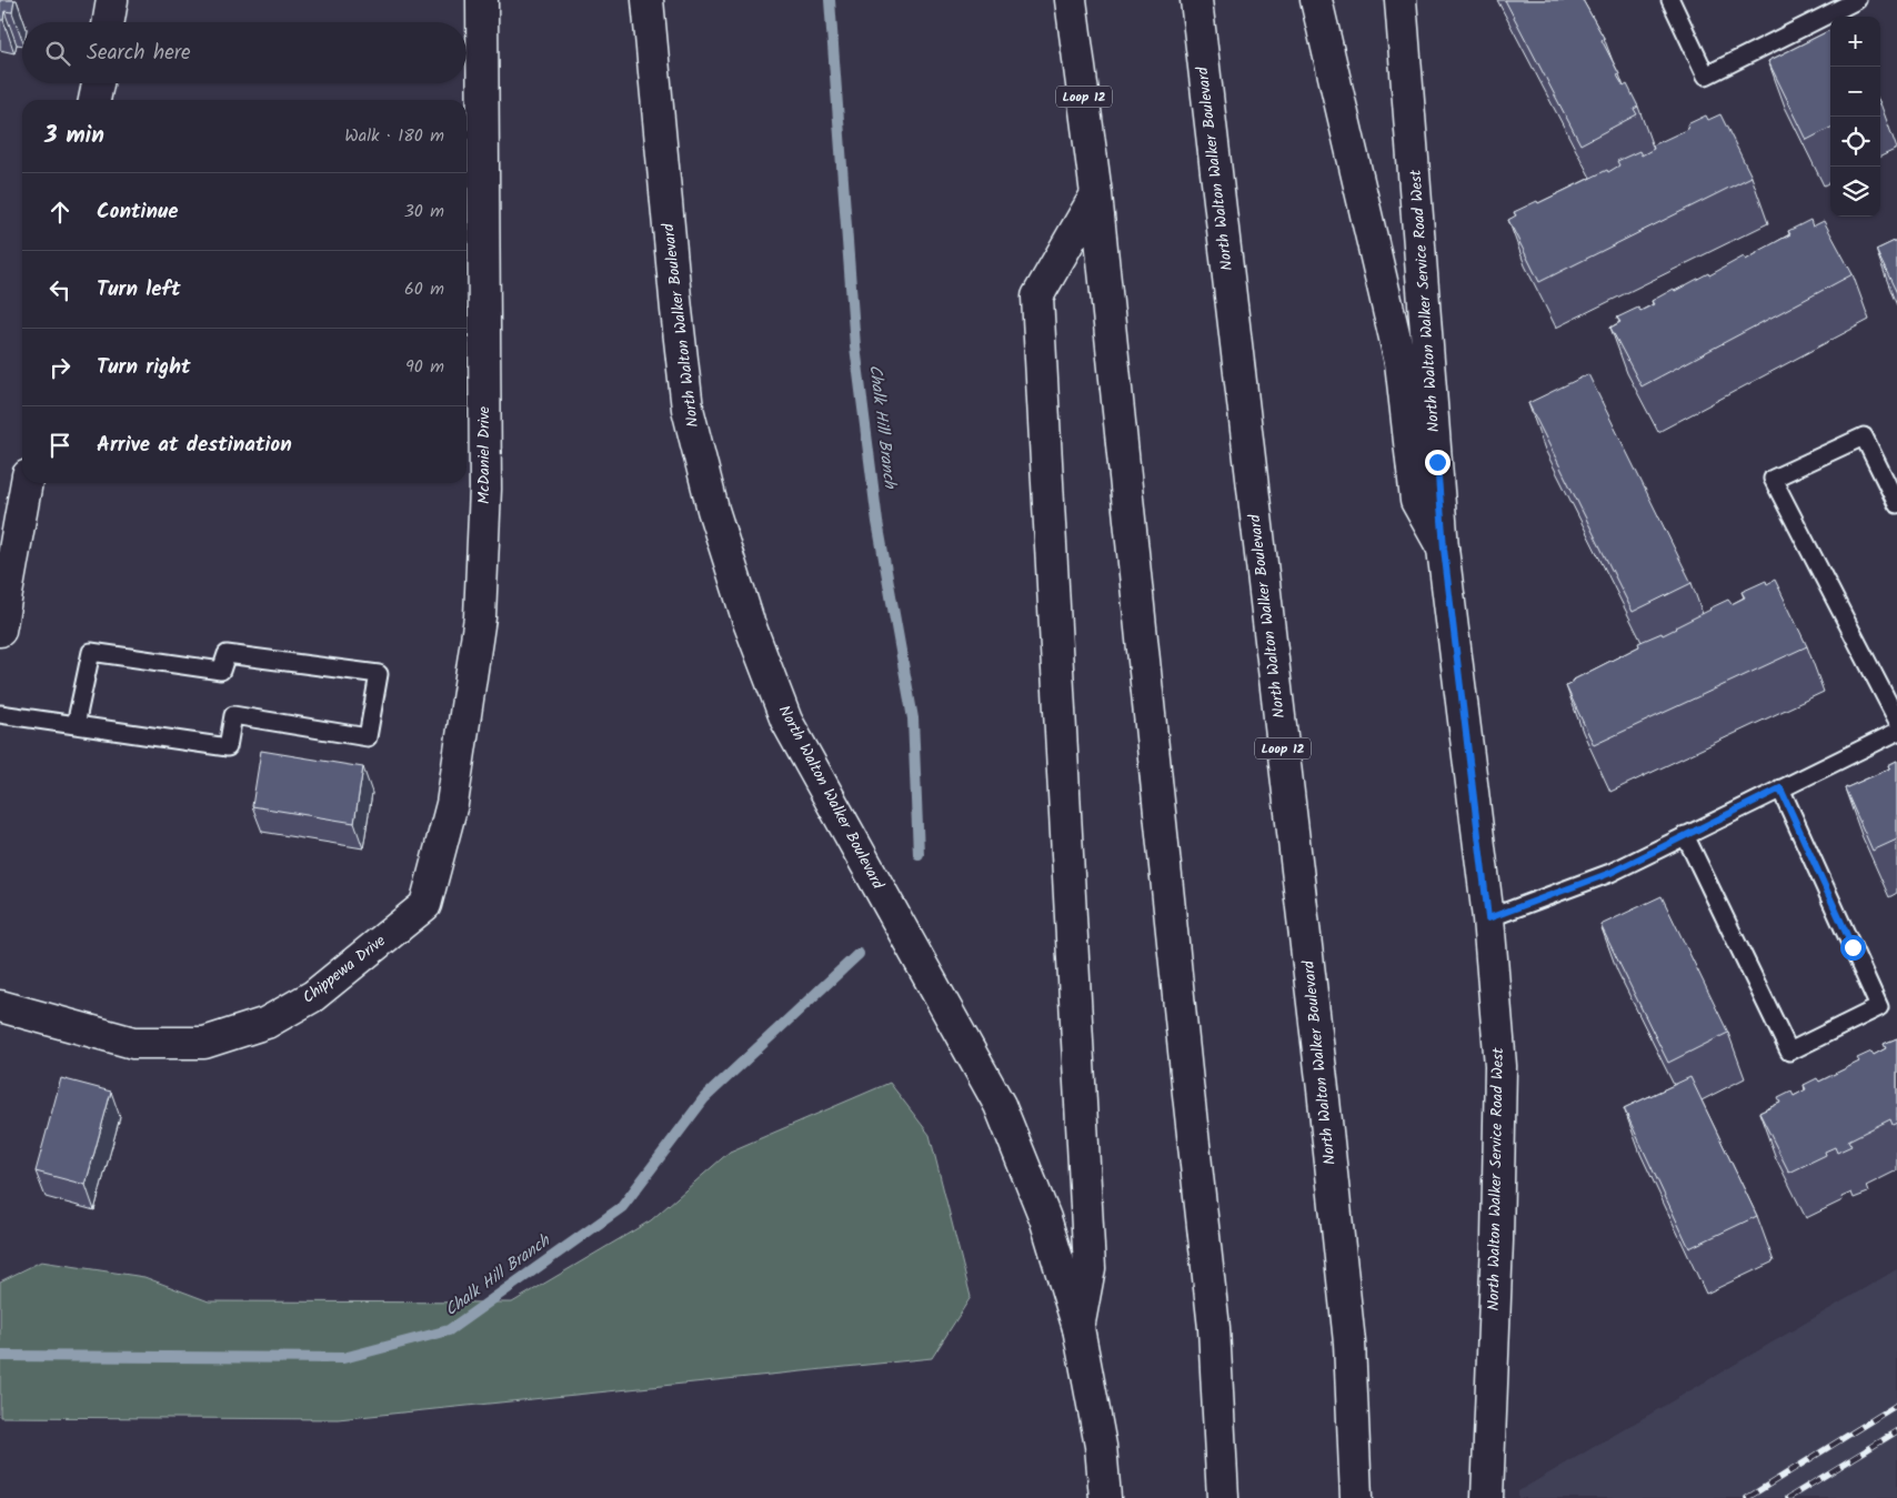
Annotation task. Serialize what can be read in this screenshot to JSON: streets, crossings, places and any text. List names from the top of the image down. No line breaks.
{"streets":{"main road":["Loop 12","North Walton Walker Boulevard","North Walton Walker Service Road West","McDaniel Drive","Chippewa Drive"]},"crossings":[["McDaniel Drive","Chippewa Drive"]],"water":["Chalk Hill Branch"],"page":{"map_buttons":["+","−"],"search":"Search here","heading":["3 min","Walk · 180 m"],"list":[["Continue","30 m"],["Turn left","60 m"],["Turn right","90 m"],"Arrive at destination"]}}
